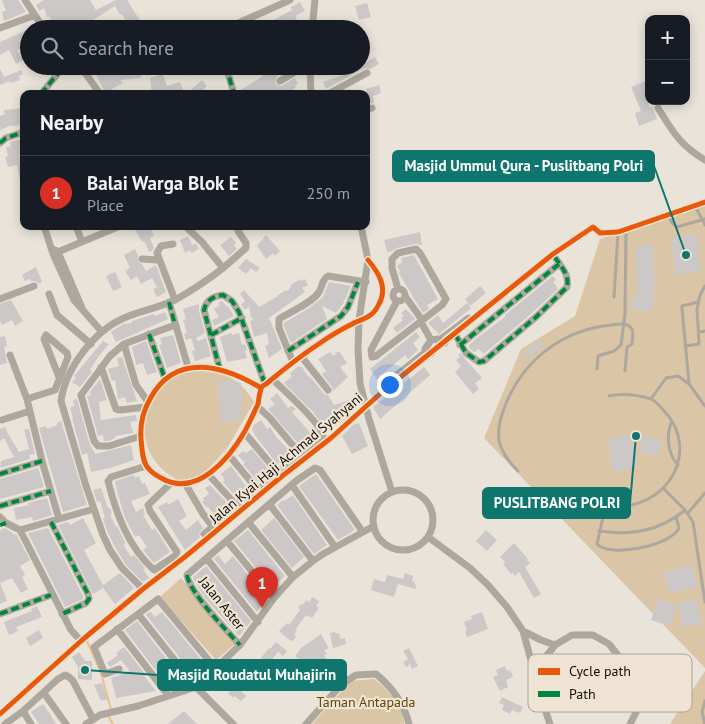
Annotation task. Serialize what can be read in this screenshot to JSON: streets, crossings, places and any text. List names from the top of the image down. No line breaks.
{"streets":{"street":["Jalan Kyai Haji Achmad Syahyani","Jalan Aster"]},"parks":["Taman Antapada"],"places":["Masjid Ummul Qura - Puslitbang Polri","PUSLITBANG POLRI","Masjid Roudatul Muhajirin"],"legend":["Cycle path","Path"],"page":{"map_buttons":["+","−"],"search":"Search here","heading":"Nearby","list":[{"mark":"1","name":"Balai Warga Blok E","note":"Place","value":"250 m"}],"pins":"1"}}
